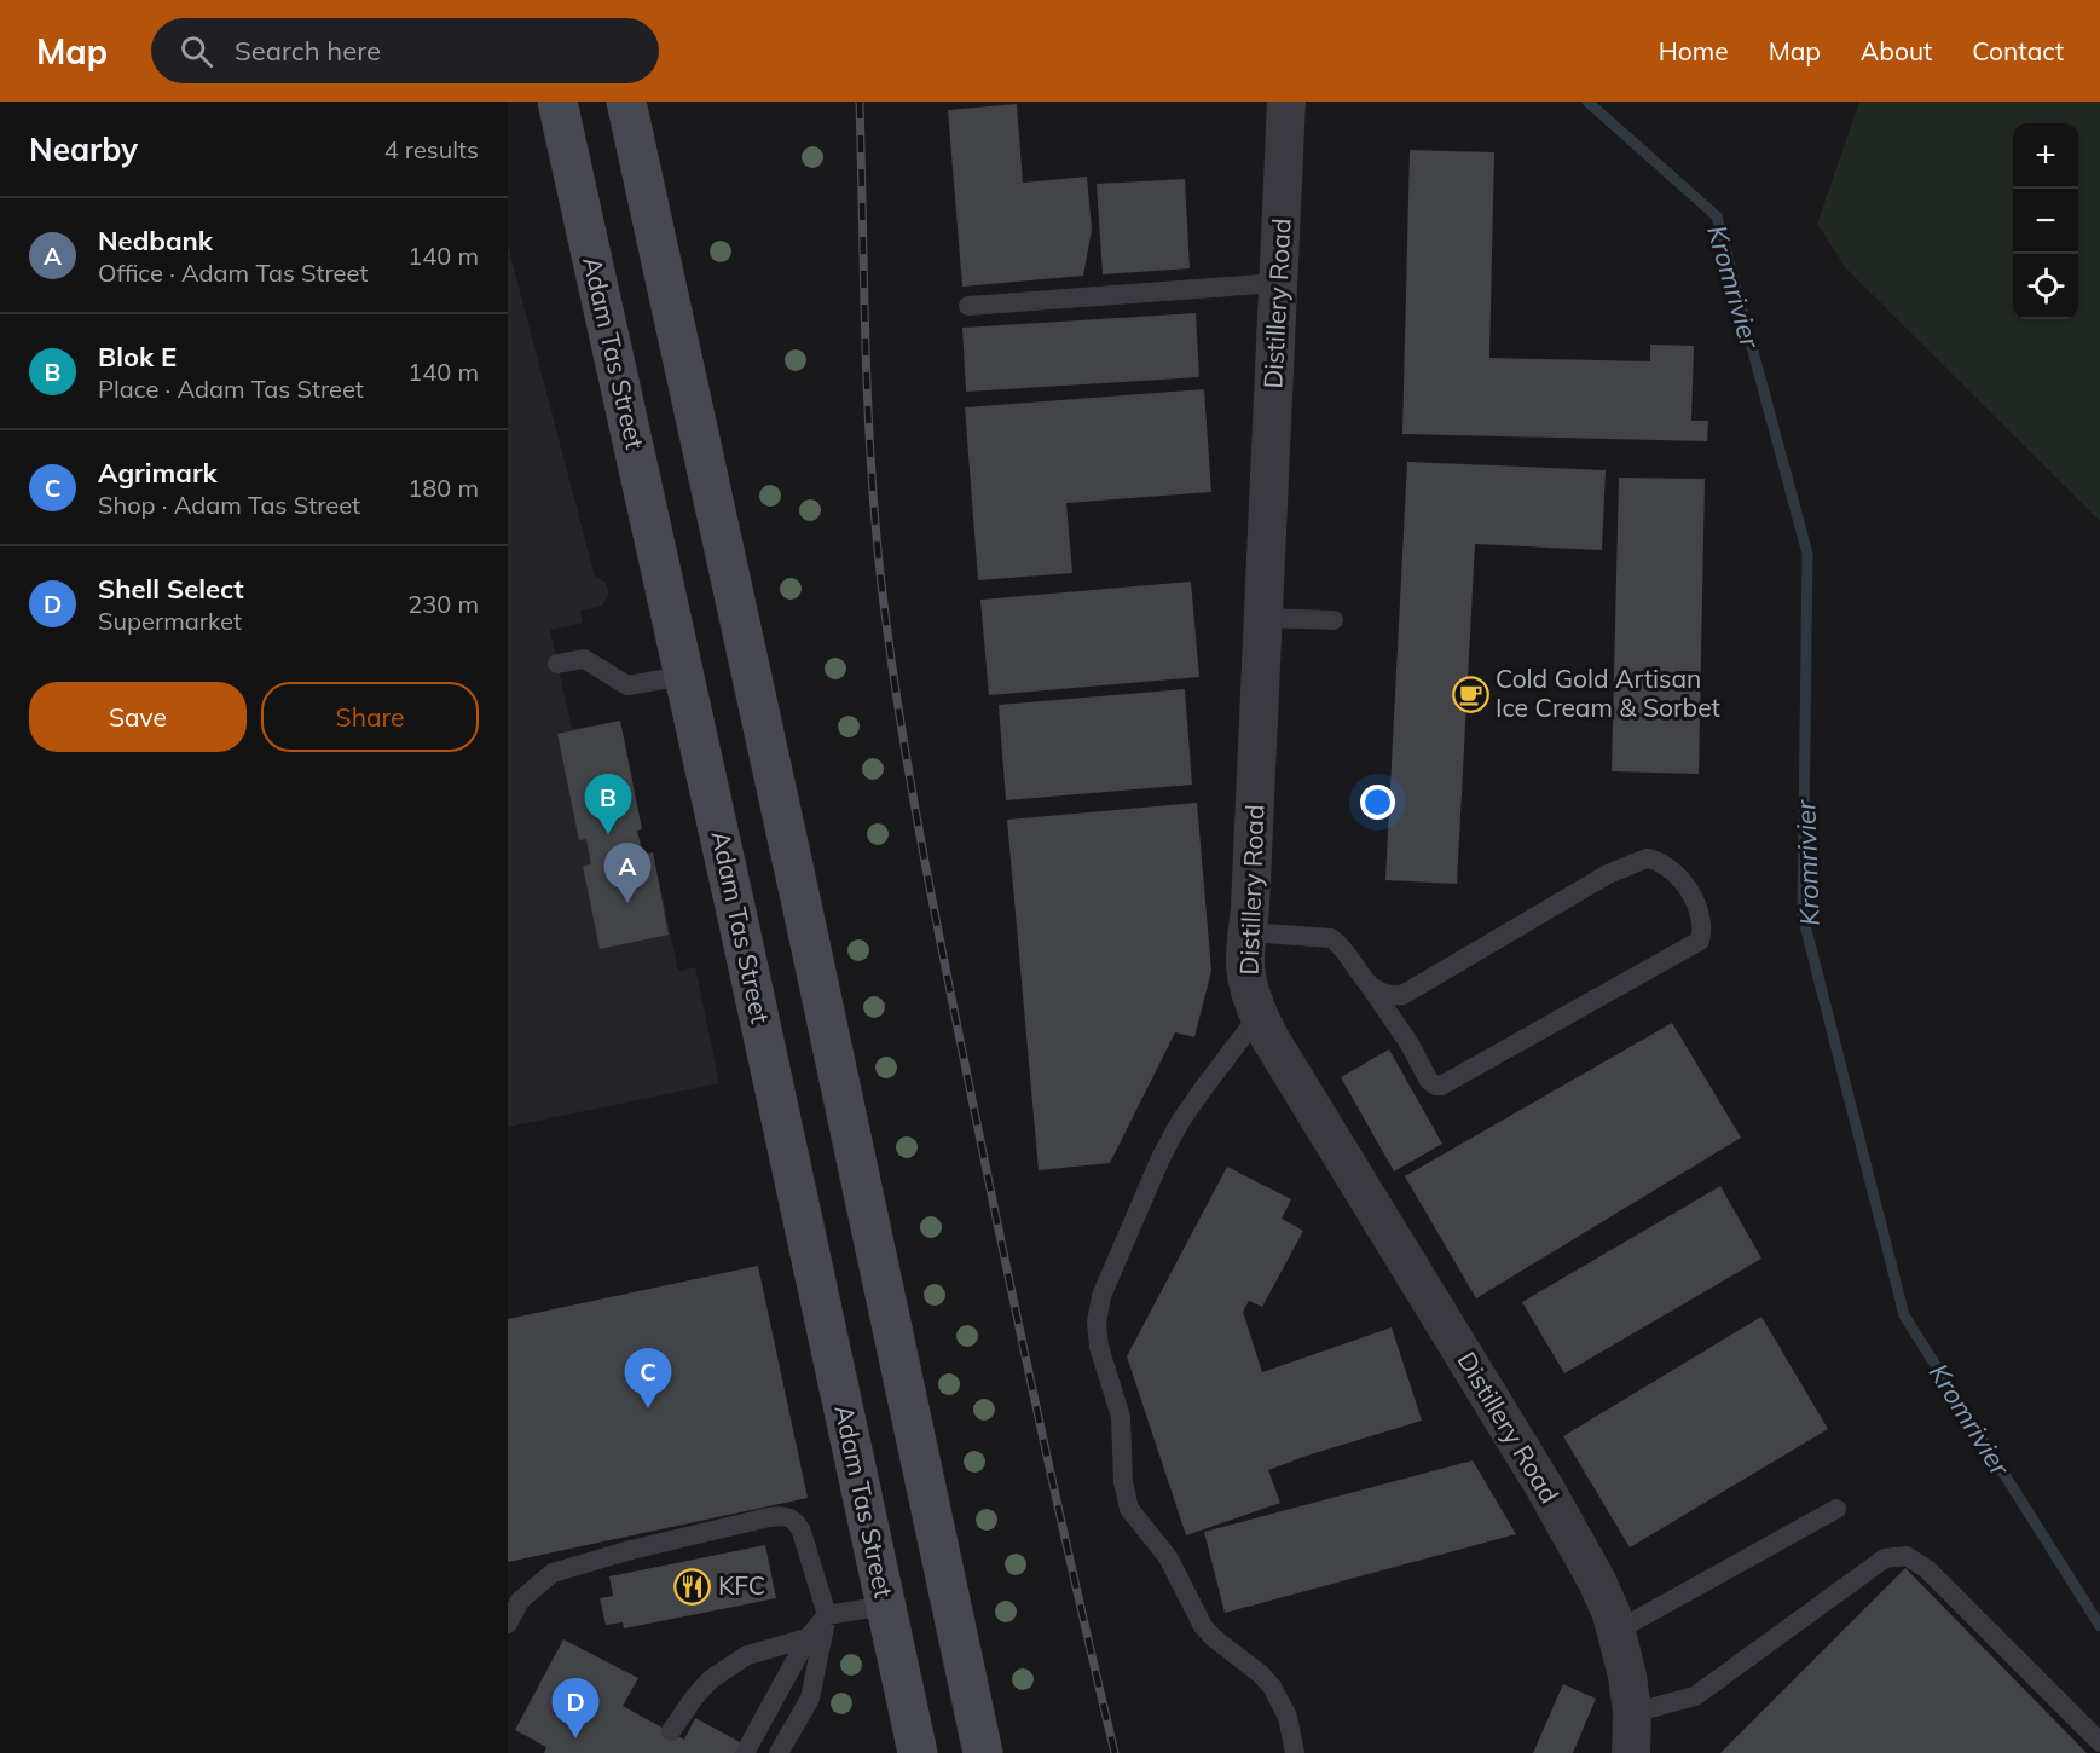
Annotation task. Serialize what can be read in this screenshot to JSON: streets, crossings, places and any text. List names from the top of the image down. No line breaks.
{"streets":{"main road":["Adam Tas Street"],"street":["Distillery Road"]},"water":["Kromrivier"],"places":{"cafe":["Cold Gold Artisan Ice Cream & Sorbet"],"restaurant":["KFC"]},"page":{"header":"Map","search":"Search here","nav":["Home","Map","About","Contact"],"heading":["Nearby","4 results"],"map_buttons":["+","−"],"list":[{"mark":"A","name":"Nedbank","note":"Office · Adam Tas Street","value":"140 m"},{"mark":"B","name":"Blok E","note":"Place · Adam Tas Street","value":"140 m"},{"mark":"C","name":"Agrimark","note":"Shop · Adam Tas Street","value":"180 m"},{"mark":"D","name":"Shell Select","note":"Supermarket","value":"230 m"}],"buttons":["Save","Share"],"pins":["B","A","C","D"]}}
